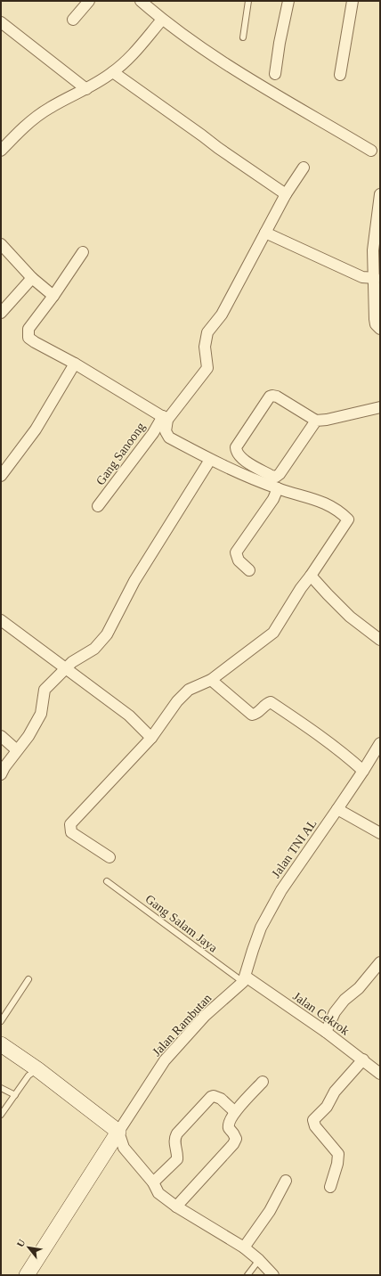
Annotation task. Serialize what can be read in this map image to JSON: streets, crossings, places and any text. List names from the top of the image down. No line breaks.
{"streets":{"street":["Gang Sanoong","Jalan TNI AL","Jalan Cekrok","Jalan Rambutan"],"lane":["Gang Salam Jaya"]},"crossings":[["Jalan TNI AL","Gang Salam Jaya"],["Jalan TNI AL","Jalan Cekrok"],["Jalan TNI AL","Jalan Rambutan"],["Gang Salam Jaya","Jalan Cekrok"],["Gang Salam Jaya","Jalan Rambutan"],["Jalan Cekrok","Jalan Rambutan"]],"north":"top left"}
